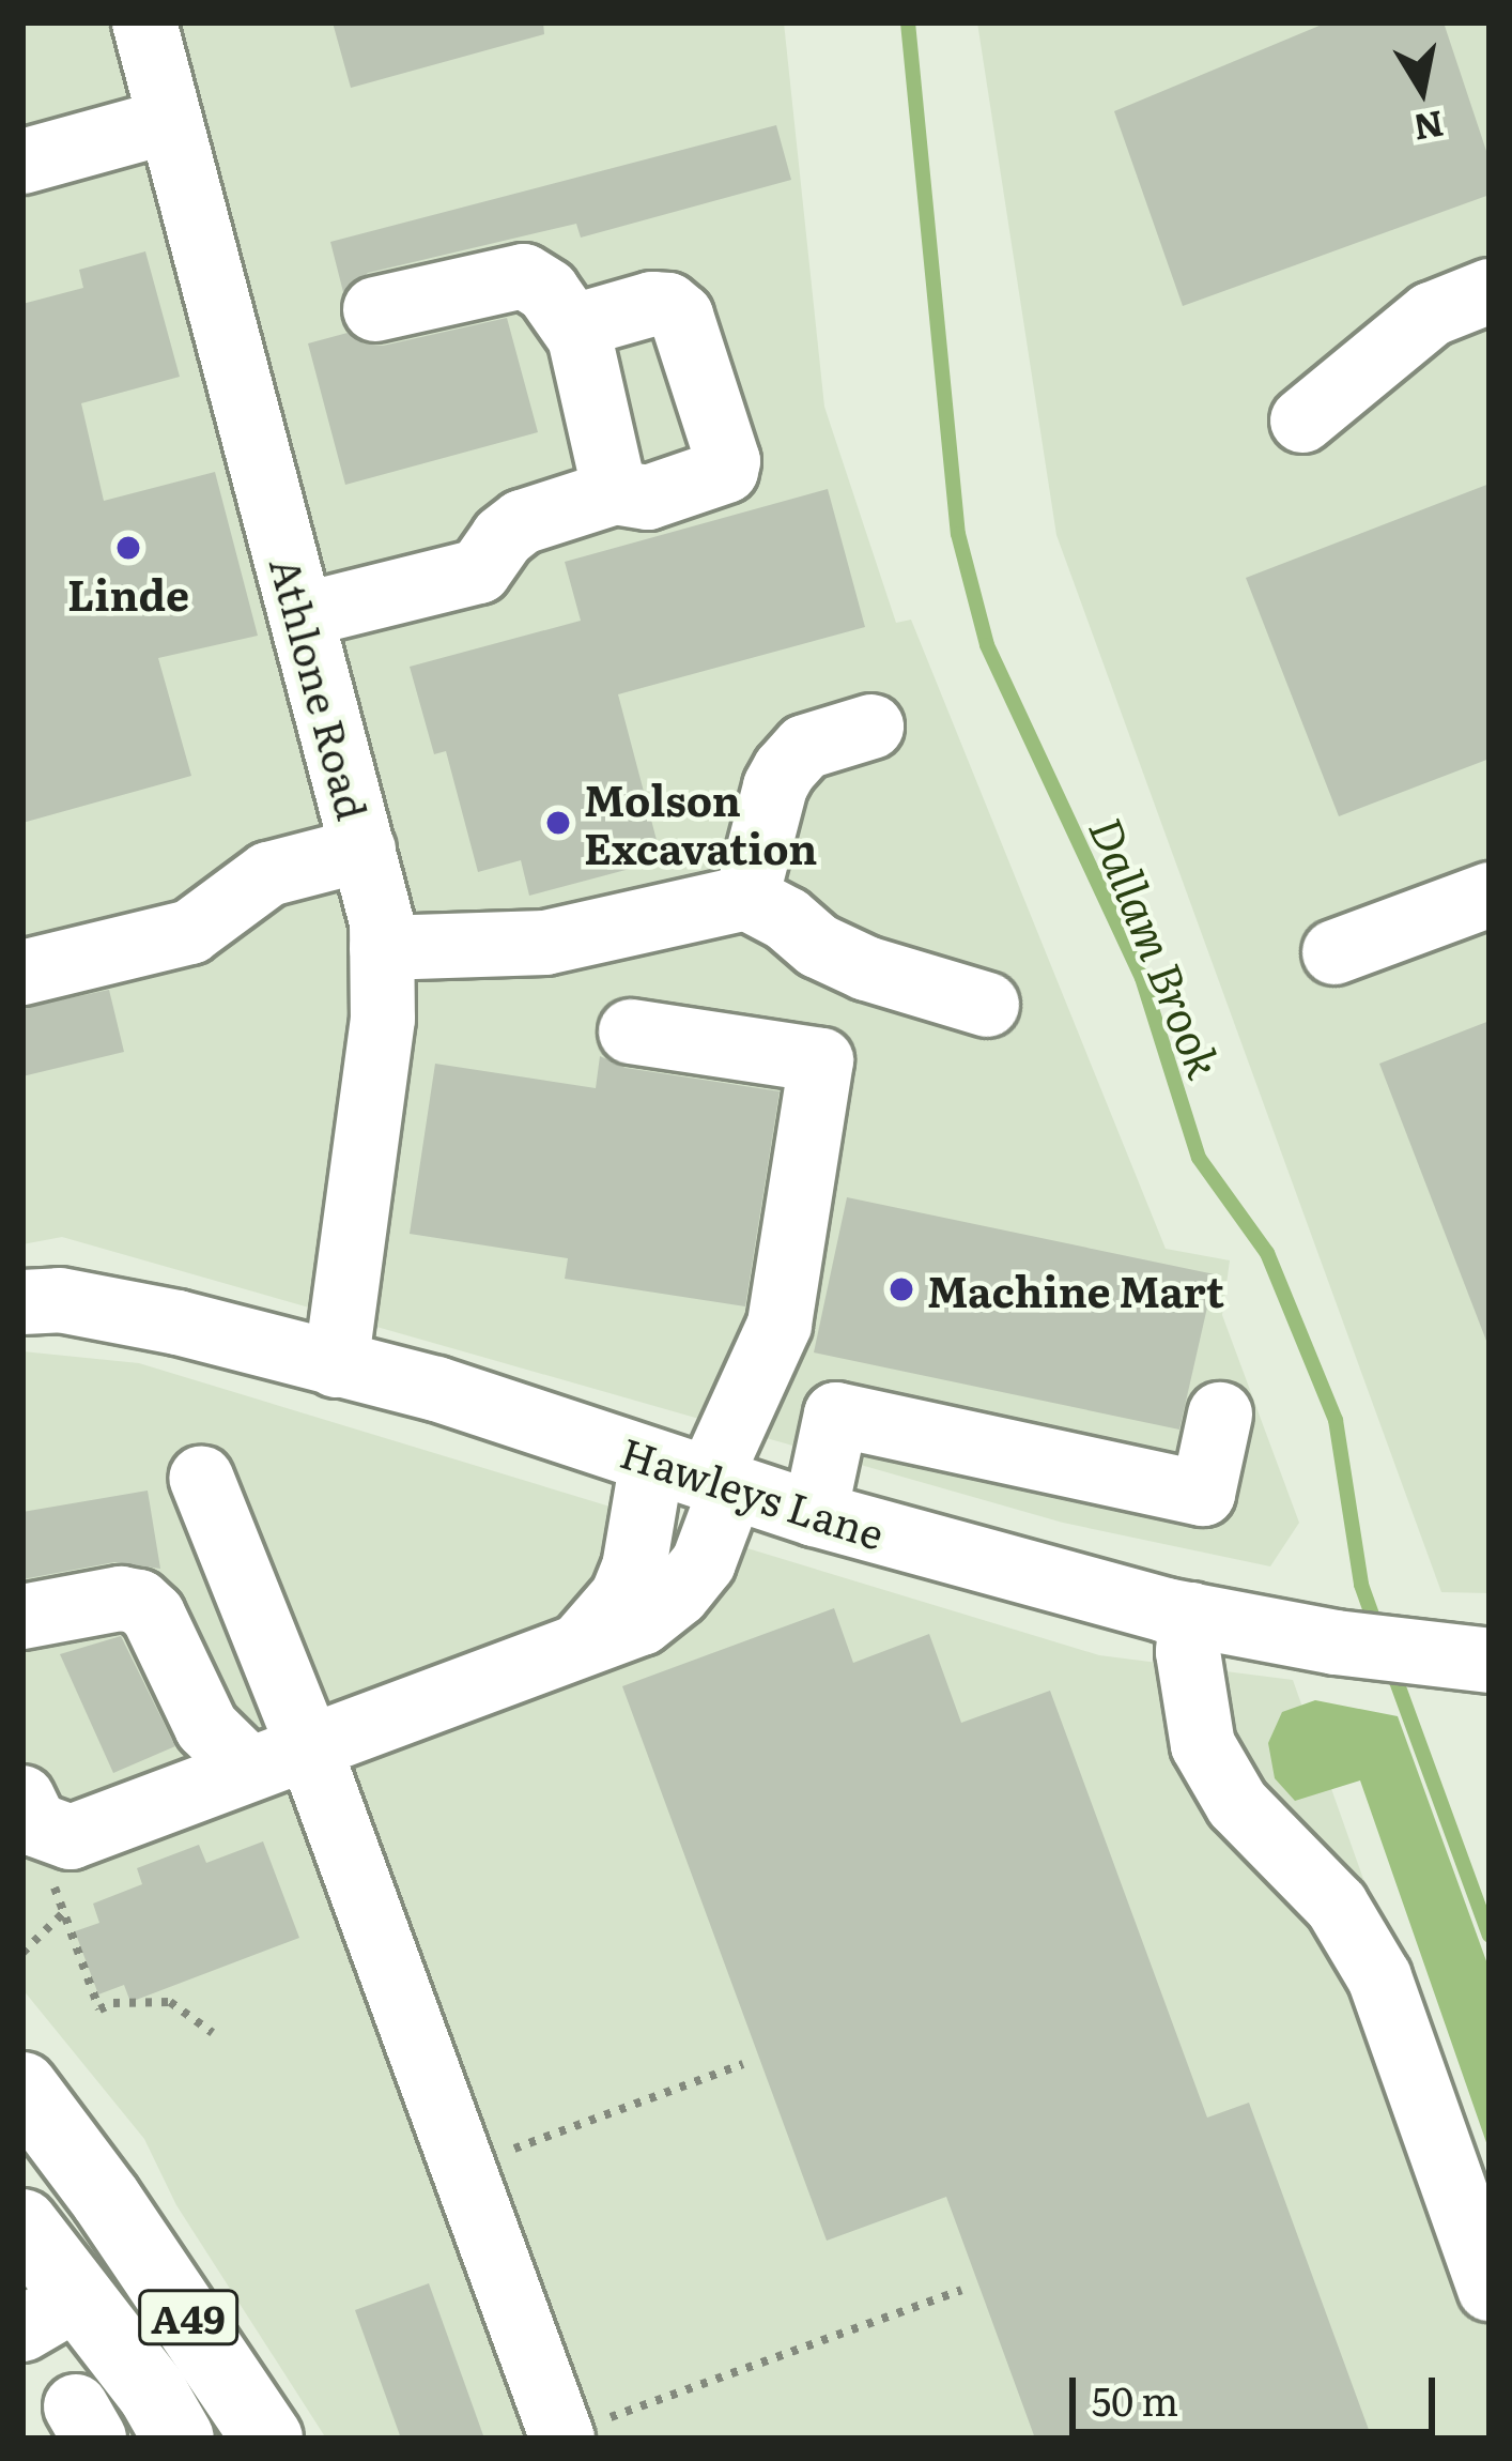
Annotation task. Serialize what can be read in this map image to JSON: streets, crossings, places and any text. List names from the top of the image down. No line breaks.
{"streets":{"highway":["A49"],"street":["Athlone Road","Hawleys Lane"]},"crossings":[["Athlone Road","Hawleys Lane"]],"water":["Dallam Brook"],"places":["Linde","Molson Excavation","Machine Mart"],"scale_bar":"50 m","north":"bottom"}
